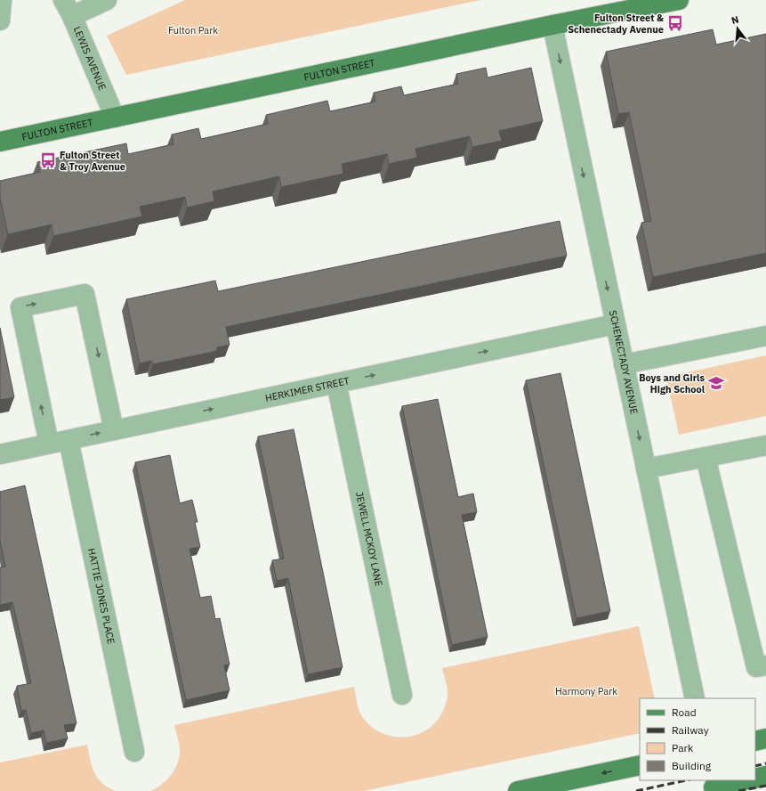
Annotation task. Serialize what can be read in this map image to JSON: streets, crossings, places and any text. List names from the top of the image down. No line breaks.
{"streets":{"main road":["FULTON STREET"],"street":["LEWIS AVENUE","SCHENECTADY AVENUE","HERKIMER STREET","JEWELL MCKOY LANE","HATTIE JONES PLACE"]},"crossings":[["LEWIS AVENUE","FULTON STREET"],["FULTON STREET","SCHENECTADY AVENUE"],["SCHENECTADY AVENUE","HERKIMER STREET"],["HERKIMER STREET","JEWELL MCKOY LANE"],["HERKIMER STREET","HATTIE JONES PLACE"]],"one_way":["SCHENECTADY AVENUE","HERKIMER STREET"],"parks":["Fulton Park","Harmony Park"],"places":{"bus stop":["Fulton Street & Schenectady Avenue","Fulton Street & Troy Avenue"],"school or university":["Boys and Girls High School"]},"legend":["Road","Railway","Park","Building"],"north":"top"}
